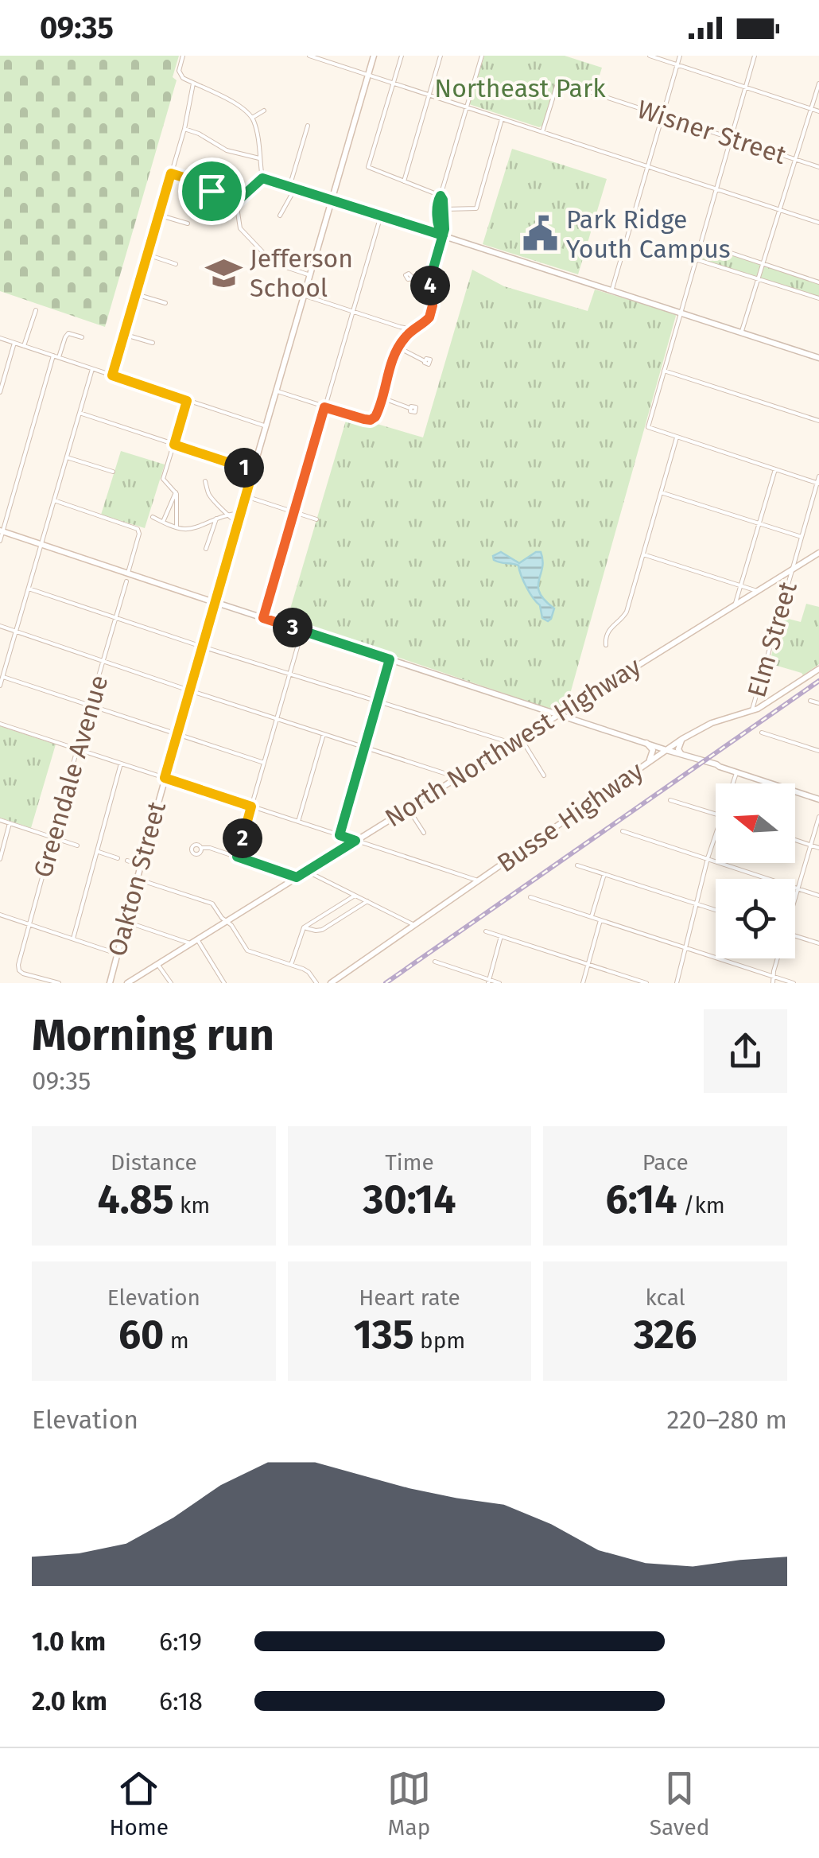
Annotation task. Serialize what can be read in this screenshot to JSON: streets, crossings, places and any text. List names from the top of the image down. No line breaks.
{"streets":{"main road":["North Northwest Highway","Busse Highway","Oakton Street"],"street":["Wisner Street","Elm Street","Greendale Avenue"]},"crossings":[["Elm Street","North Northwest Highway"],["Elm Street","Busse Highway"]],"parks":["Northeast Park"],"places":{"public building":["Park Ridge Youth Campus"],"school or university":["Jefferson School"]},"north":"left","page":{"status":"09:35","pins":["4","1","3","2"],"heading":["Morning run","09:35"],"stats":[["Distance","4.85 km"],["Time","30:14"],["Pace","6:14 /km"],["Elevation","60 m"],["Heart rate","135 bpm"],["kcal","326"]],"chart":["Elevation","220–280 m"],"list":[{"name":"1.0 km","note":"6:19"},{"name":"2.0 km","note":"6:18"}],"tabs":["Home","Map","Saved"]}}
